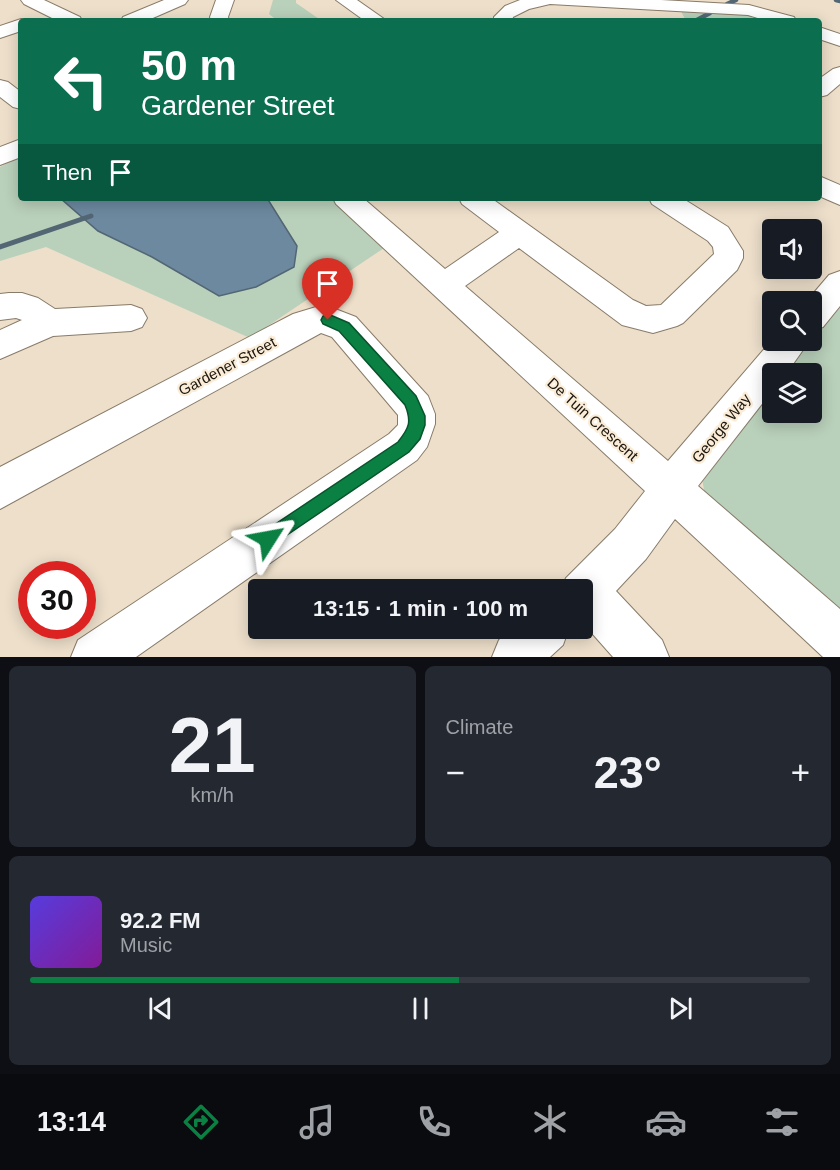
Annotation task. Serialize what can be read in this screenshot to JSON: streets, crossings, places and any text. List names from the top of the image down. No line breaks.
{"streets":{"street":["Gardener Street","De Tuin Crescent","George Way"]},"crossings":[["De Tuin Crescent","George Way"]],"page":{"turn":["50 m","Gardener Street"],"then":"Then","limit":"30","trip":"13:15 · 1 min · 100 m","tile":[["21","km/h"],"Climate"],"heat":["−","23°","+"],"song":["92.2 FM","Music"],"tabs":"13:14"}}
